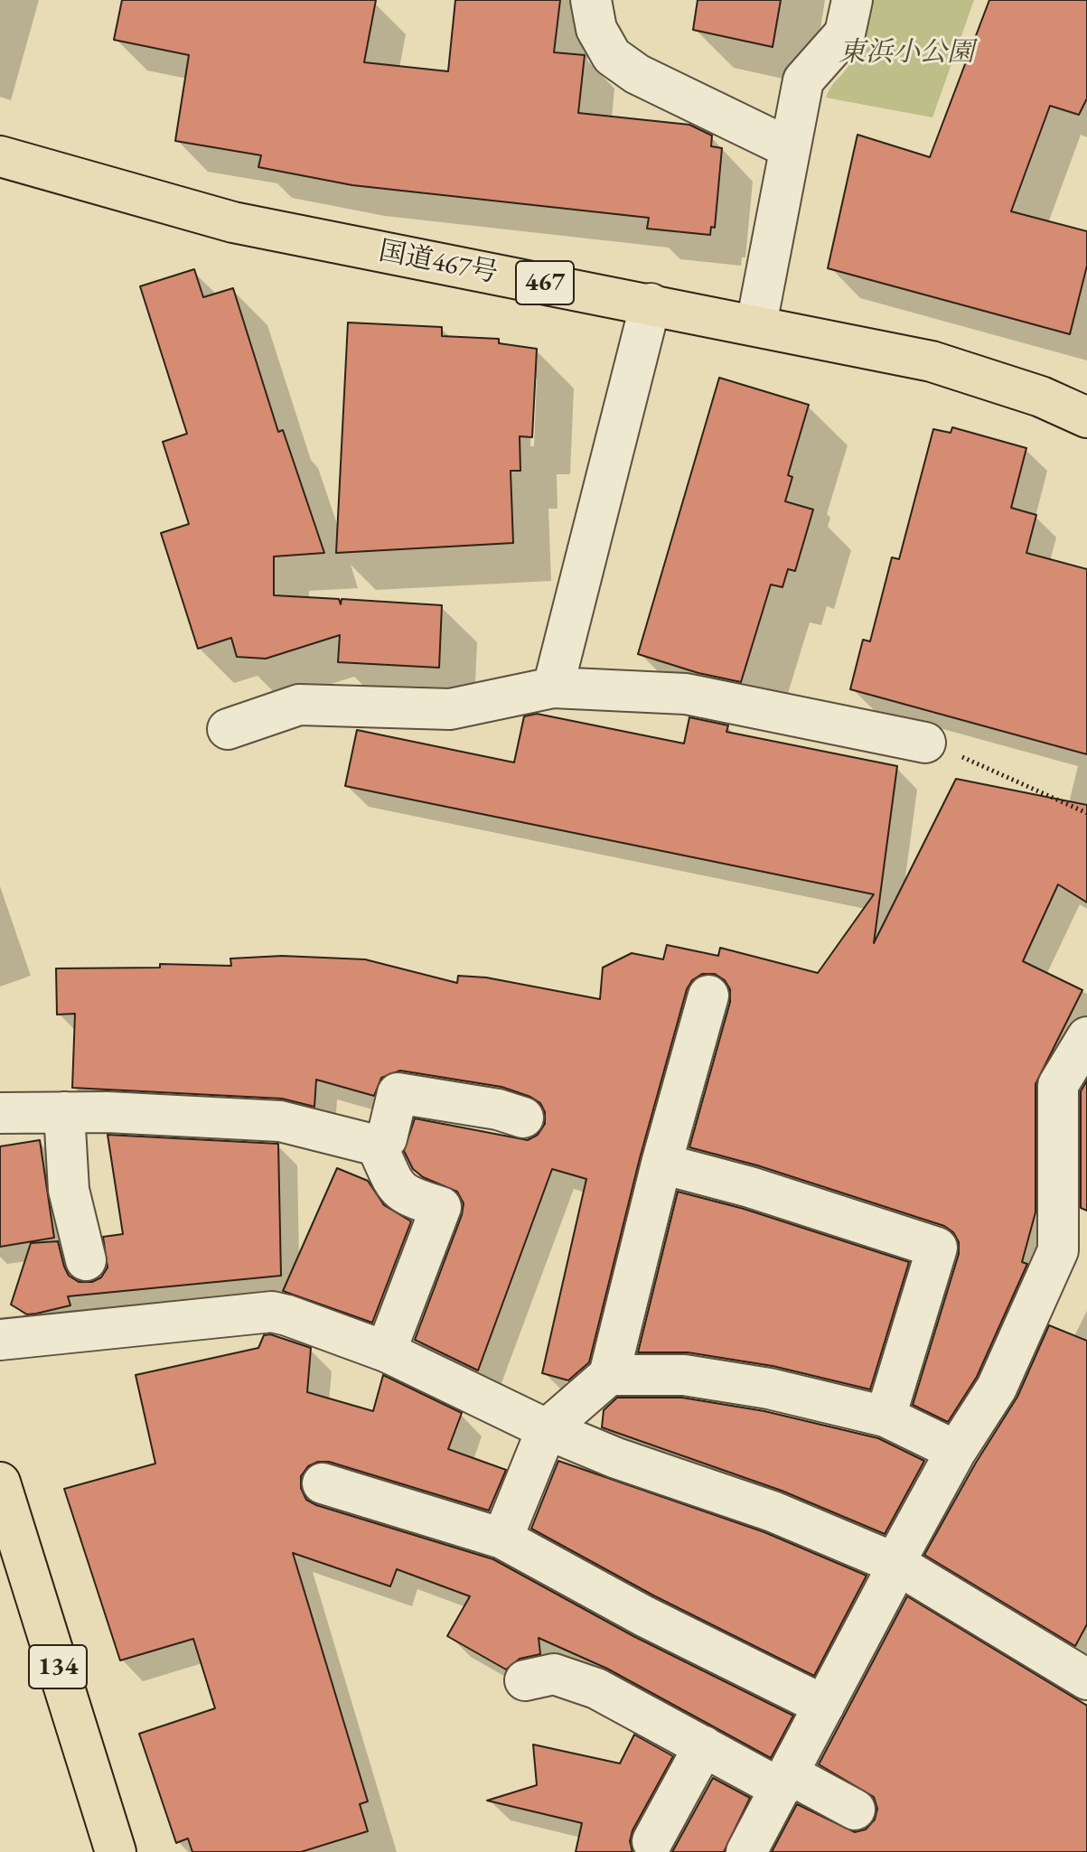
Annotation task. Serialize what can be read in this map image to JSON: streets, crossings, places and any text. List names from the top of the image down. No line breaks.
{"streets":{"highway":["国道467号","467","134"]},"parks":["東浜小公園"]}
